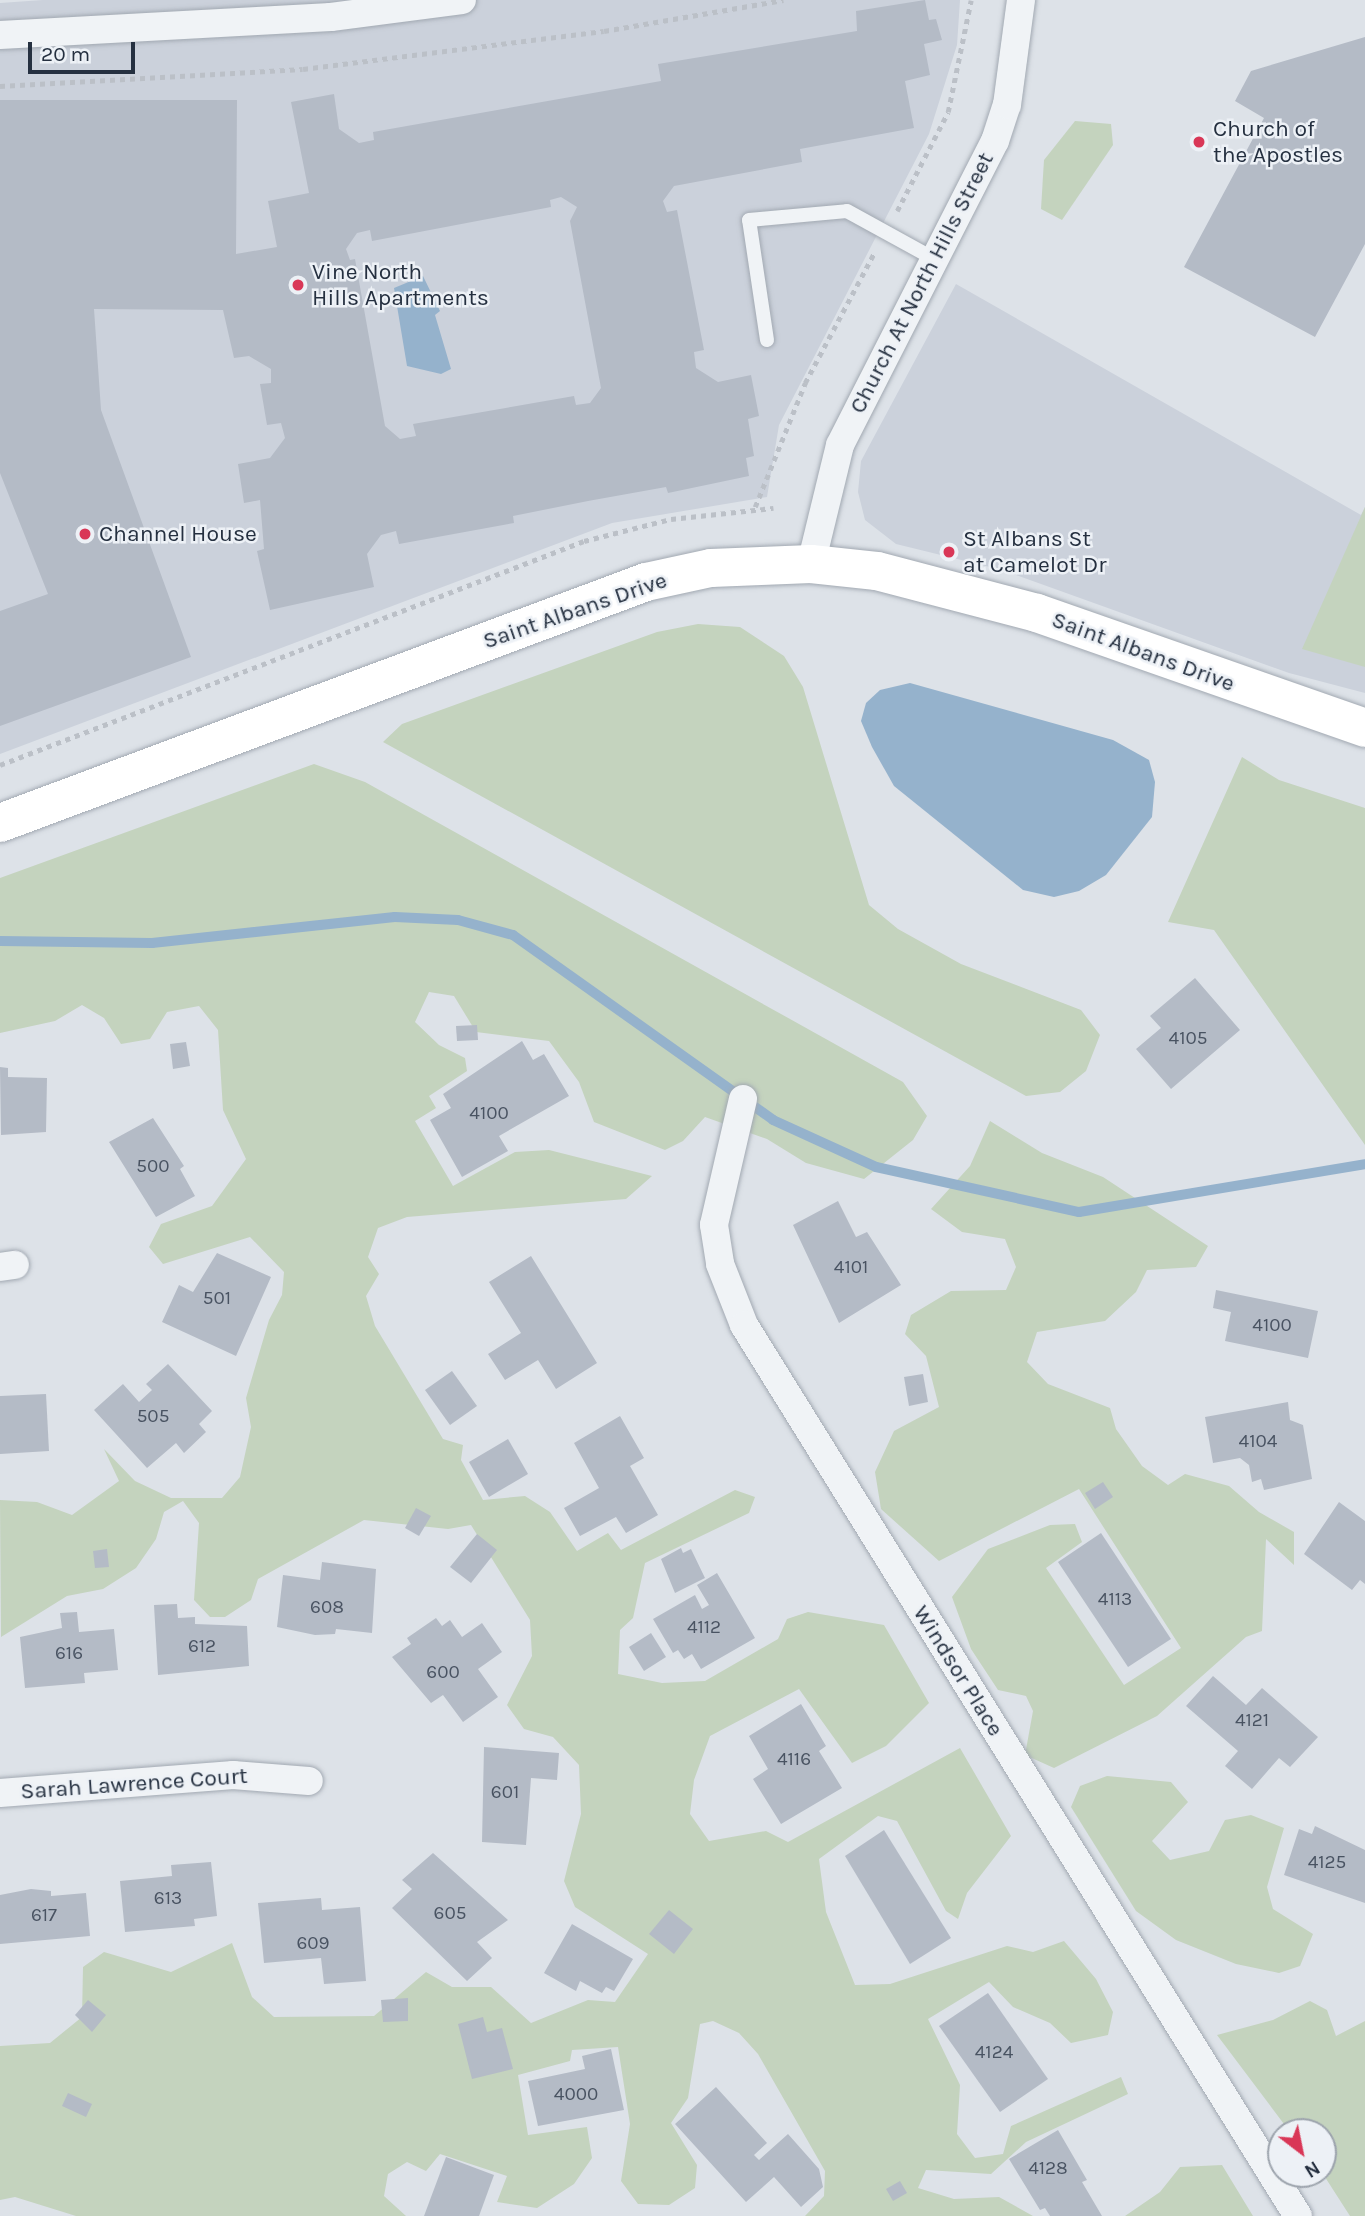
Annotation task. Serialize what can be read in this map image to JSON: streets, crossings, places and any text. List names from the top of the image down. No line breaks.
{"streets":{"street":["Church At North Hills Street","Saint Albans Drive","Windsor Place","Sarah Lawrence Court"]},"crossings":[["Church At North Hills Street","Saint Albans Drive"]],"places":["Church of the Apostles","Vine North Hills Apartments","Channel House","St Albans St at Camelot Dr"],"house_numbers":["4105","4100","500","4101","501","4100","505","4104","4113","608","4112","612","616","600","4121","4116","601","4125","613","605","617","609","4124","4000","4128"],"scale_bar":"20 m","north":"bottom right"}
